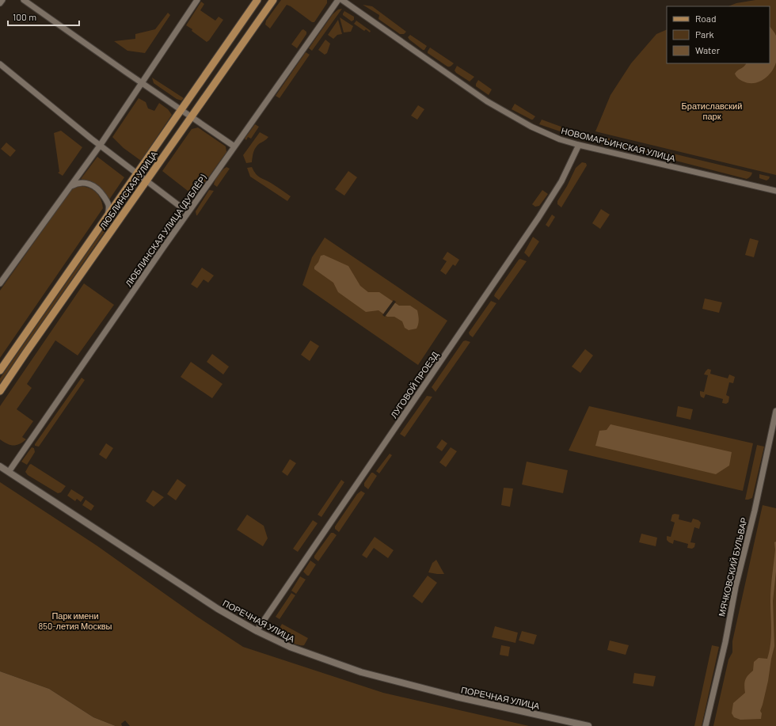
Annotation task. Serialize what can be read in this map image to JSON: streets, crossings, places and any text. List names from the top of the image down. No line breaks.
{"streets":{"main road":["ЛЮБЛИНСКАЯ УЛИЦА","ПОРЕЧНАЯ УЛИЦА"],"street":["НОВОМАРЬИНСКАЯ УЛИЦА","ЛЮБЛИНСКАЯ УЛИЦА (ДУБЛЁР)","ЛУГОВОЙ ПРОЕЗД","МЯЧКОВСКИЙ БУЛЬВАР"]},"crossings":[["НОВОМАРЬИНСКАЯ УЛИЦА","ЛУГОВОЙ ПРОЕЗД"],["ЛЮБЛИНСКАЯ УЛИЦА (ДУБЛЁР)","ПОРЕЧНАЯ УЛИЦА"],["ЛУГОВОЙ ПРОЕЗД","ПОРЕЧНАЯ УЛИЦА"]],"parks":["Братиславский парк","Парк имени 850-летия Москвы"],"legend":["Road","Park","Water"],"scale_bar":"100 m"}
